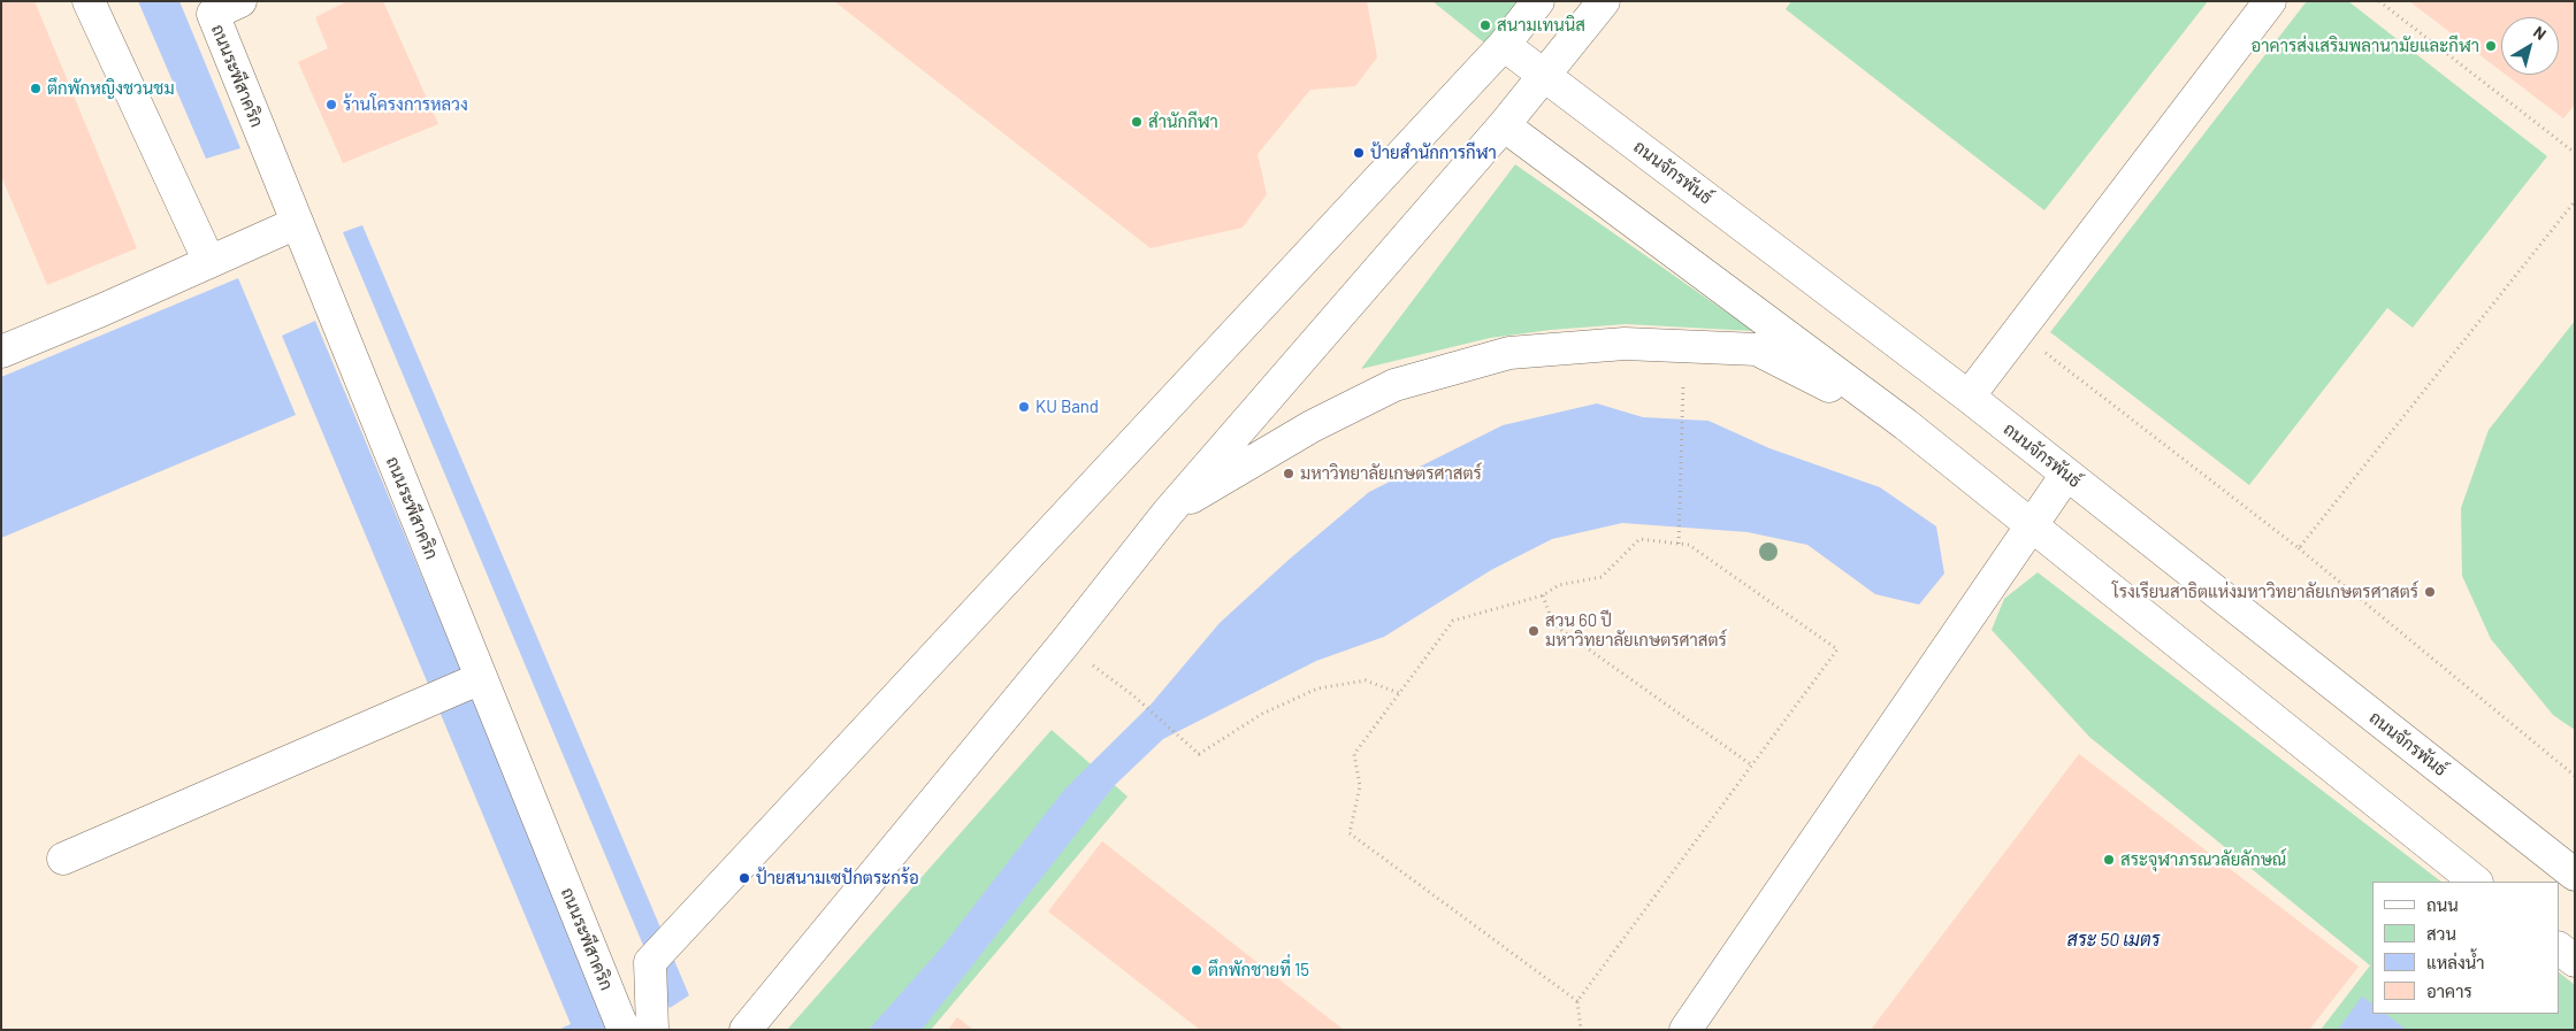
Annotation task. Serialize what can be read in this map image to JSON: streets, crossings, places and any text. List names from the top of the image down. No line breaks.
{"streets":{"street":["ถนนระพีสาคริก","ถนนจักรพันธ์"]},"water":["สระ 50 เมตร"],"places":["สนามเทนนิส","อาคารส่งเสริมพลานามัยและกีฬา","ตึกพักหญิงชวนชม","ร้านโครงการหลวง","สำนักกีฬา","ป้ายสำนักการกีฬา","KU Band","มหาวิทยาลัยเกษตรศาสตร์","โรงเรียนสาธิตแห่งมหาวิทยาลัยเกษตรศาสตร์","สวน 60 ปี มหาวิทยาลัยเกษตรศาสตร์","สระจุฬาภรณวลัยลักษณ์","ป้ายสนามเซปักตระกร้อ","ตึกพักชายที่ 15"],"legend":["ถนน","สวน","แหล่งน้ำ","อาคาร"],"north":"top right"}
